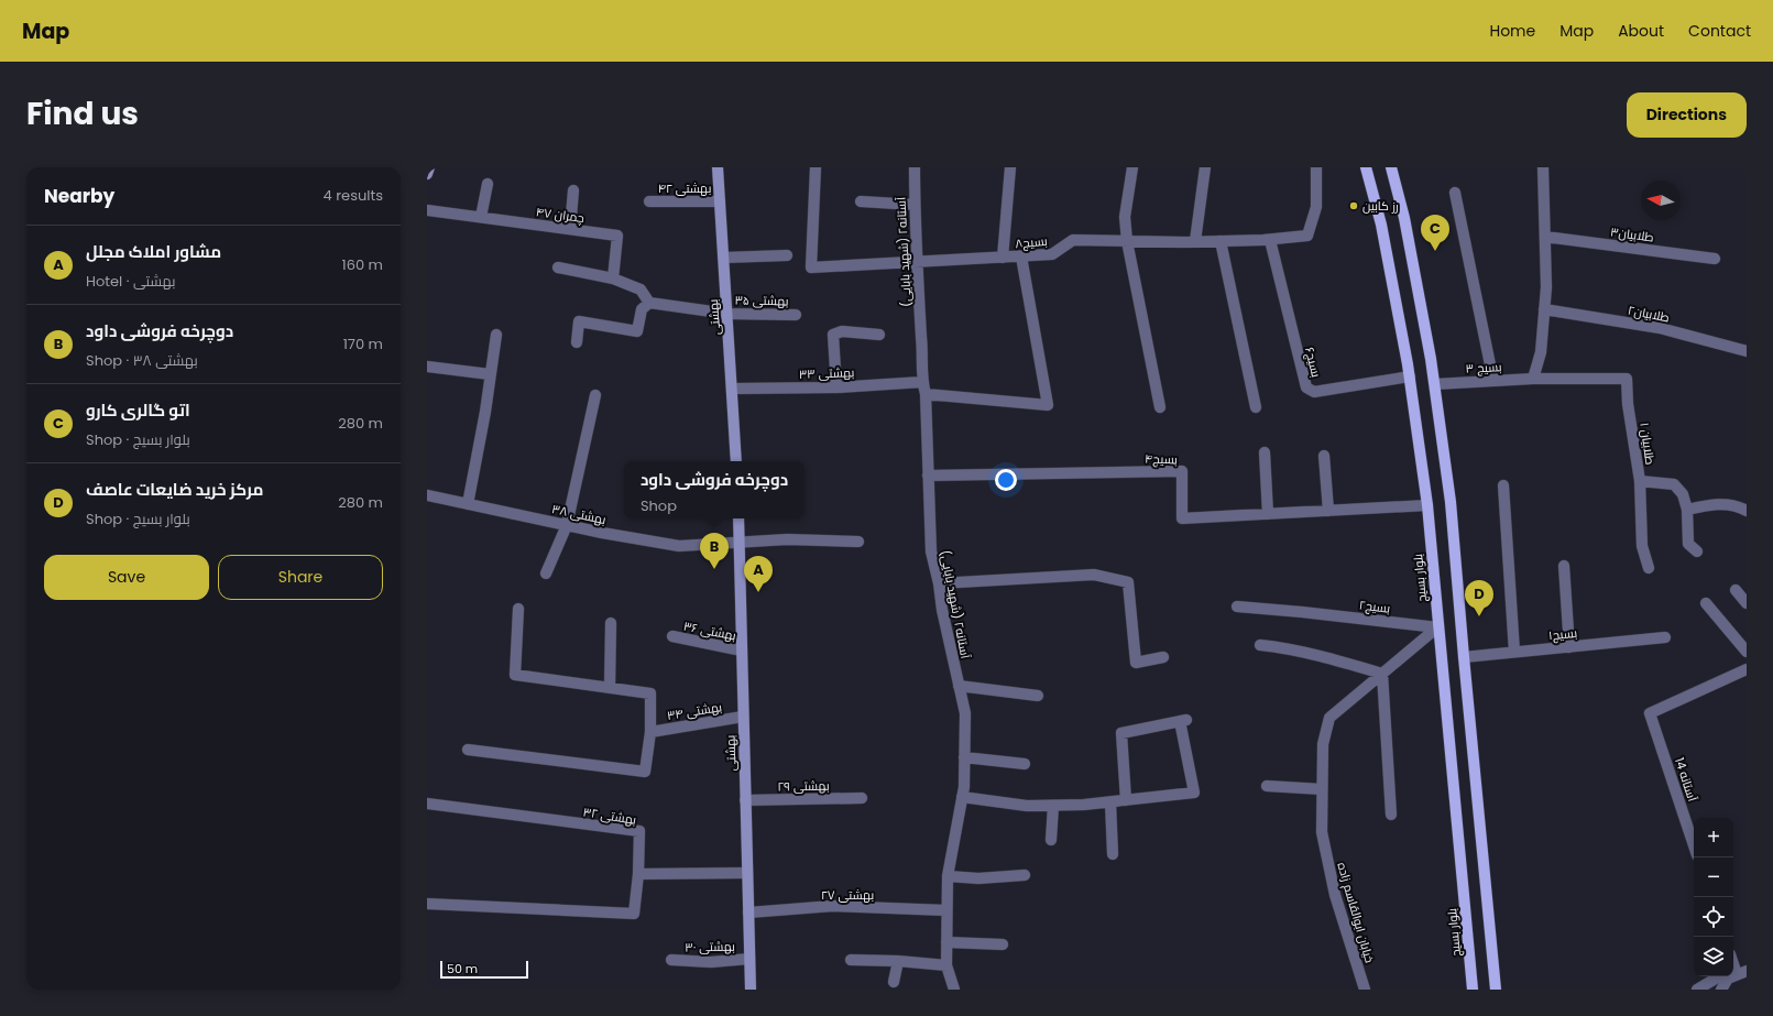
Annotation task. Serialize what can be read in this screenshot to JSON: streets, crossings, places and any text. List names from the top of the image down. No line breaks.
{"streets":{"main road":["بهشتی","بلوار بسیج"],"street":["بهشتی ۴۲","چمران ۴۷","طلابیان۳","بسیج۸","آستانه۲ (شهید بابایی)","بهشتی ۳۵","طلابیان۲","بسیج۶","بسیج ۳","بهشتی ۳۳","طلابیان ۱","بسیج۴","بهشتی ۳۸","بسیج۲","بهشتی ۳۶","بسیج۱","بهشتی ۳۴","آستانه 14","بهشتی ۲۹","بهشتی ۳۲","بهشتی ۲۷","خیابان ابوالقاسم زاده","بهشتی ۳۰"]},"crossings":[["بهشتی ۴۲","بهشتی"],["بسیج۸","آستانه۲ (شهید بابایی)"],["بسیج۸","بسیج۶"],["آستانه۲ (شهید بابایی)","بهشتی ۳۳"],["آستانه۲ (شهید بابایی)","بسیج۴"],["آستانه۲ (شهید بابایی)","بهشتی ۲۷"],["بهشتی ۳۵","بهشتی"],["بهشتی","بهشتی ۳۳"],["بهشتی","بهشتی ۳۸"],["بهشتی","بهشتی ۳۶"],["بهشتی","بهشتی ۳۴"],["بهشتی","بهشتی ۲۹"],["بهشتی","بهشتی ۲۷"],["بهشتی","بهشتی ۳۰"],["بسیج۶","بلوار بسیج"],["بسیج ۳","طلابیان ۱"],["بسیج۴","بلوار بسیج"],["بلوار بسیج","بسیج۲"]],"places":["رز کابین"],"scale_bar":"50 m","north":"left","page":{"header":"Map","nav":["Home","Map","About","Contact"],"title":"Find us","buttons":["Directions",["Save","Share"]],"heading":["Nearby","4 results"],"pins":["C","B","A","D"],"list":[{"mark":"A","name":"مشاور املاک مجلل","note":"Hotel · بهشتی","value":"160 m"},{"mark":"B","name":"دوچرخه فروشی داود","note":"Shop · بهشتی ۳۸","value":"170 m"},{"mark":"C","name":"اتو گالری کارو","note":"Shop · بلوار بسیج","value":"280 m"},{"mark":"D","name":"مرکز خرید ضایعات عاصف","note":"Shop · بلوار بسیج","value":"280 m"}],"popup":["دوچرخه فروشی داود","Shop"],"map_buttons":["+","−"],"scale":"50 m"}}
